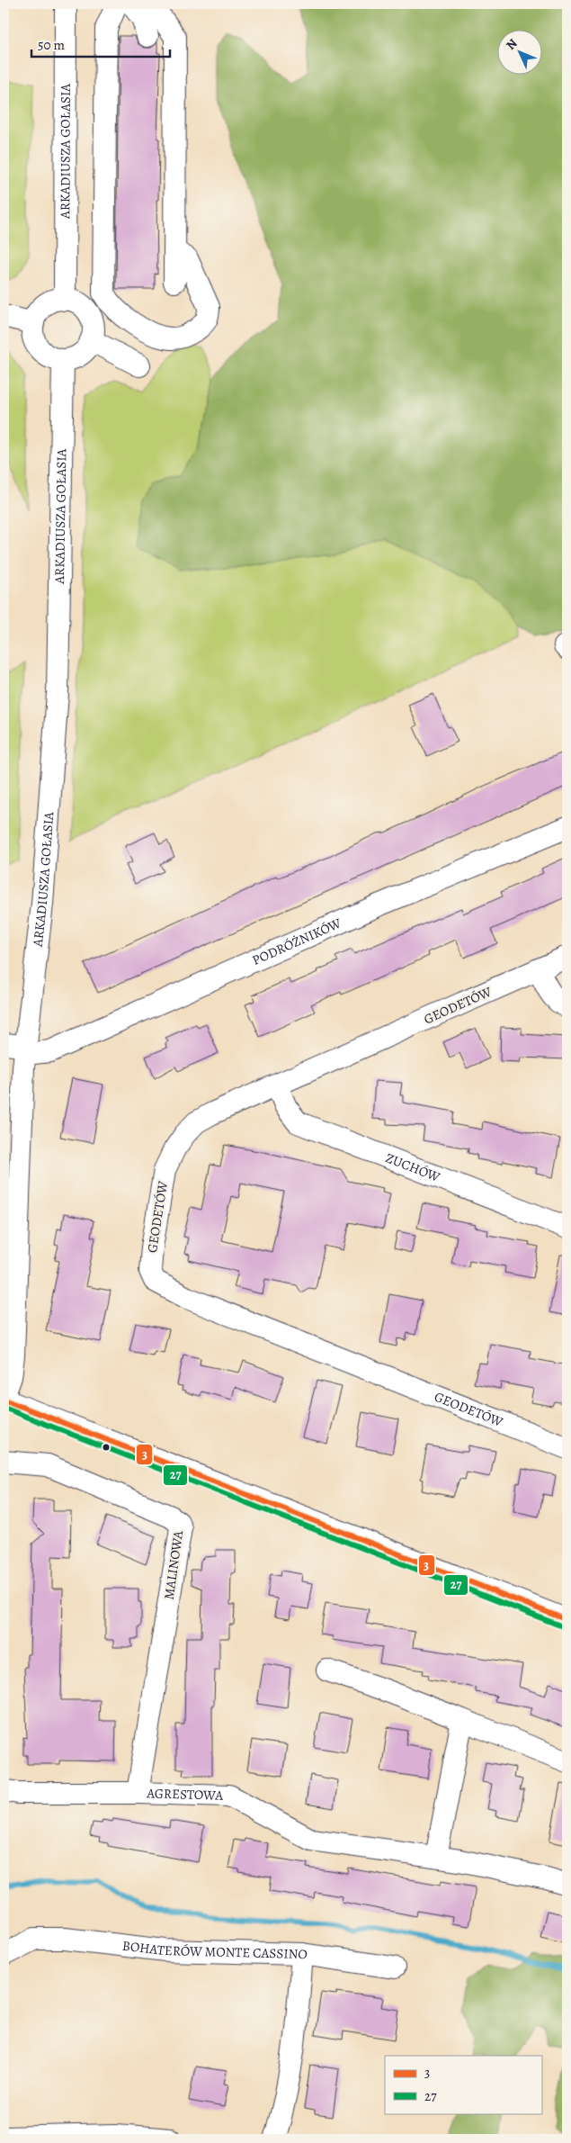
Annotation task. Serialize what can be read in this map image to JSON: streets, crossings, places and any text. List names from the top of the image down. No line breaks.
{"streets":{"street":["ARKADIUSZA GOŁASIA","PODRÓŻNIKÓW","GEODETÓW","ZUCHÓW","MALINOWA","AGRESTOWA","BOHATERÓW MONTE CASSINO"]},"crossings":[["ARKADIUSZA GOŁASIA","PODRÓŻNIKÓW"],["GEODETÓW","ZUCHÓW"],["MALINOWA","AGRESTOWA"]],"lines":["transit line 3","transit line 27"],"legend":["3","27"],"scale_bar":"50 m","north":"top left"}
